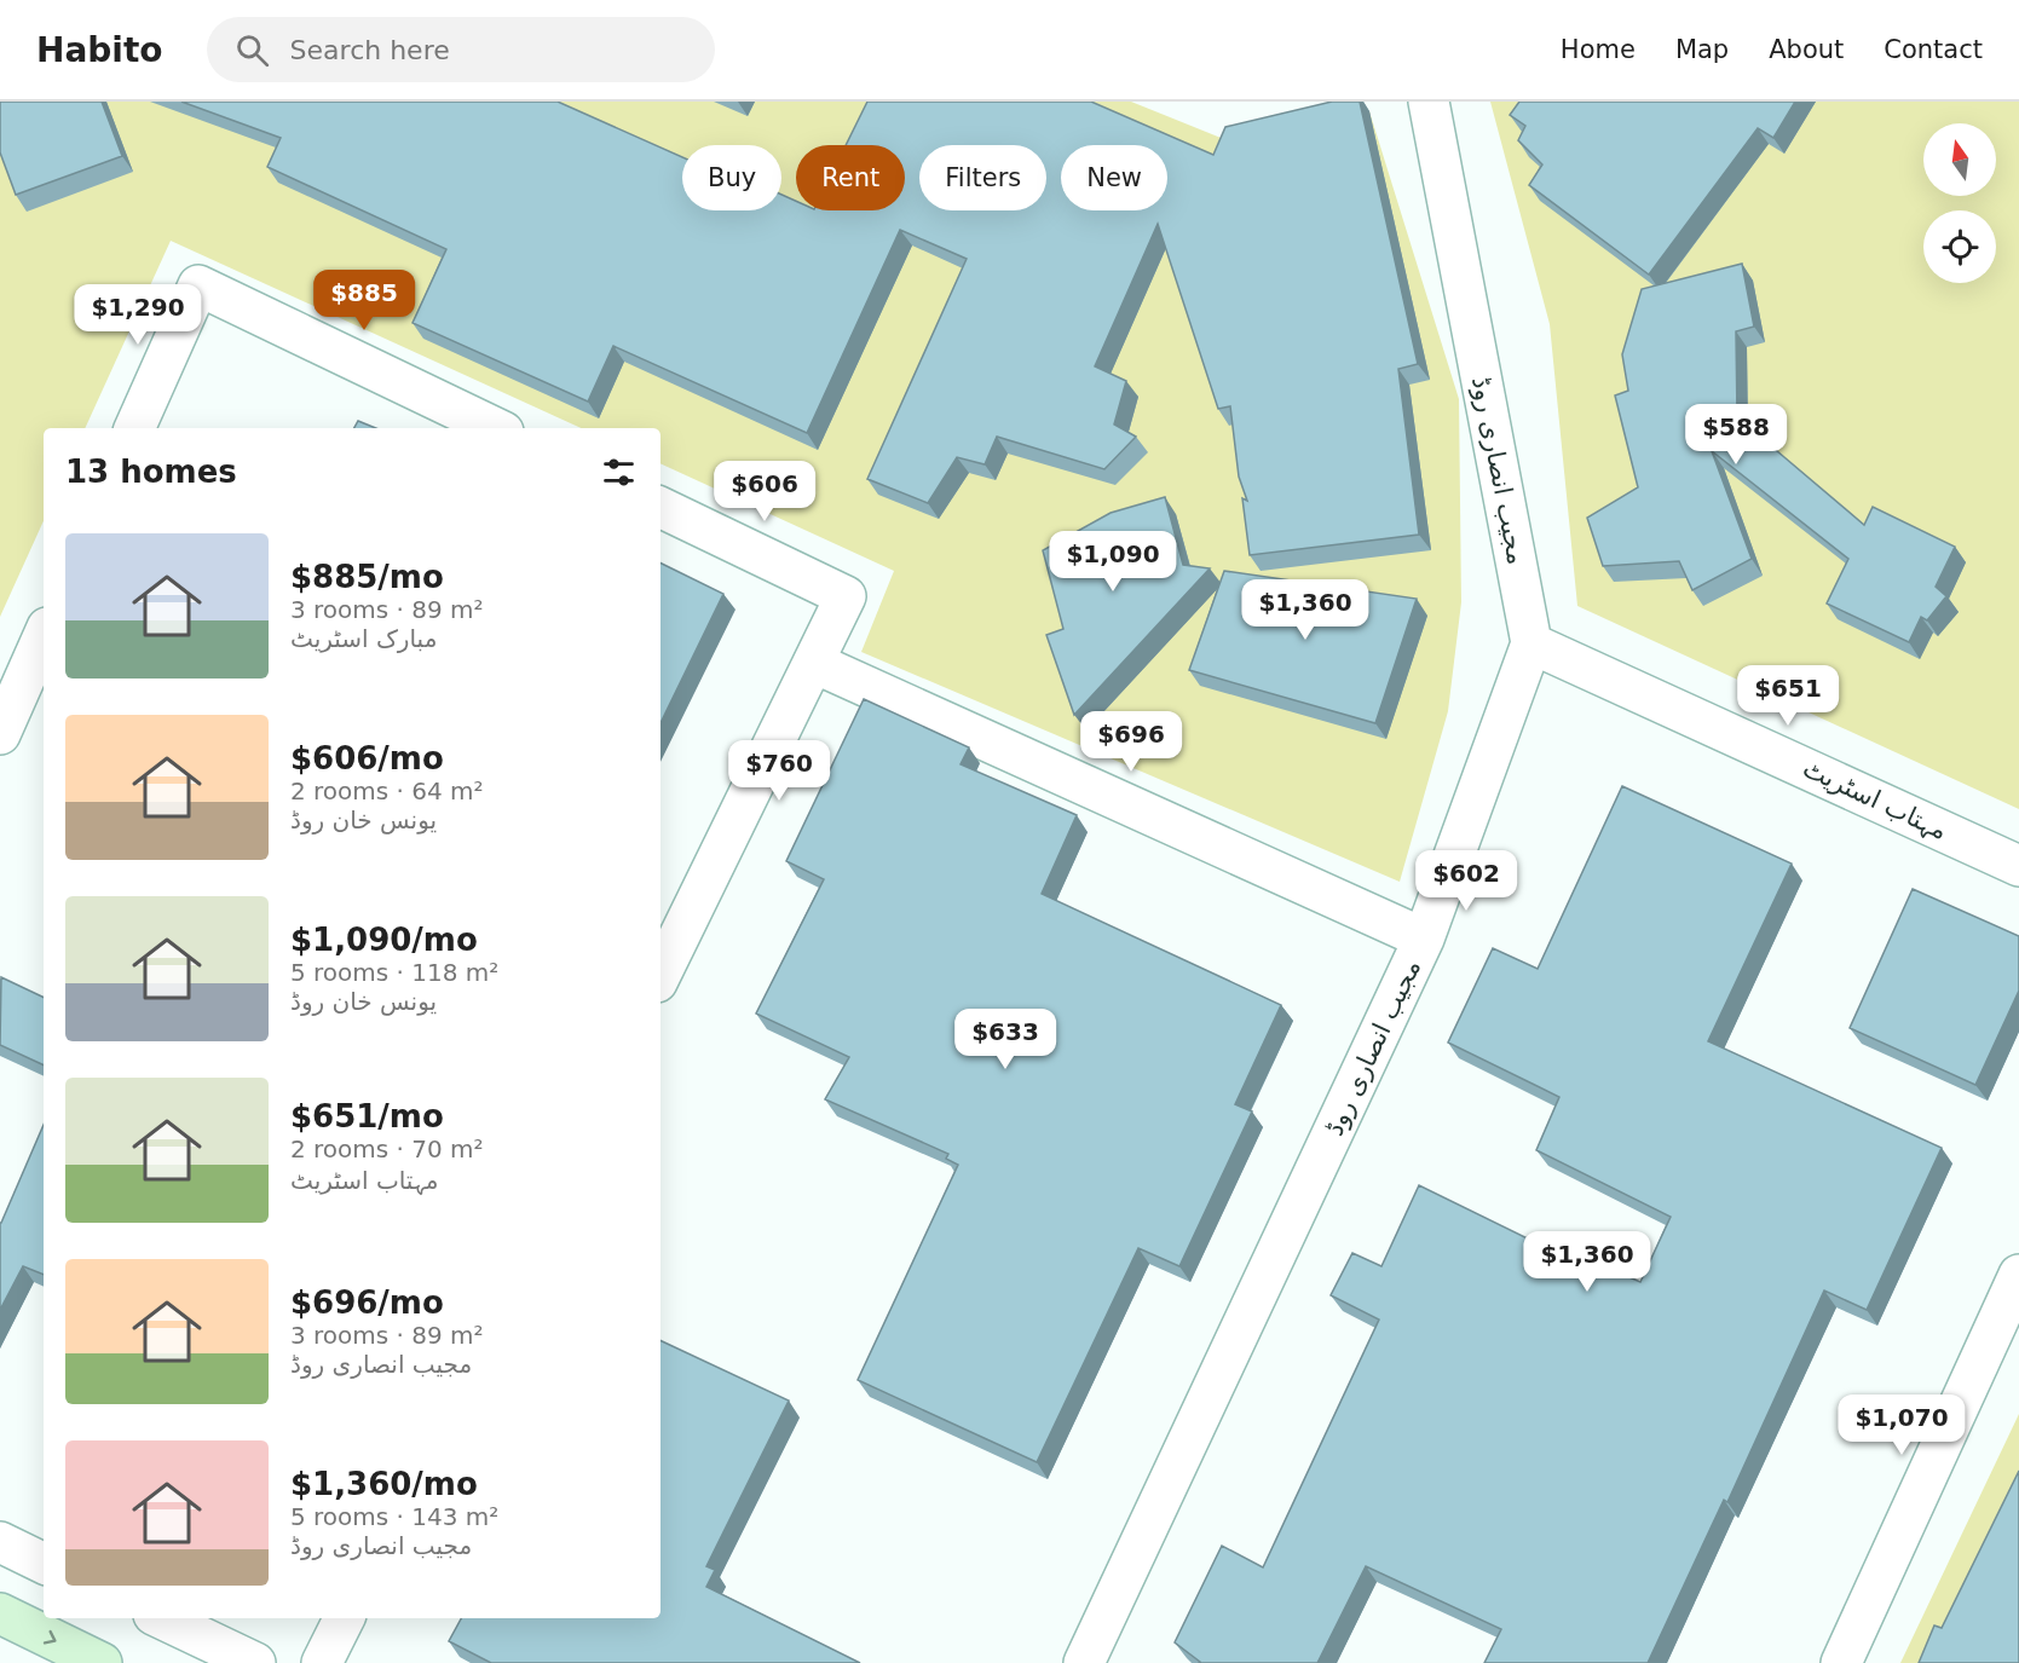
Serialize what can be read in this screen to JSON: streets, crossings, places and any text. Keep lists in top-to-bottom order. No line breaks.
{"streets":{"street":["مجیب انصاری روڈ","مہتاب اسٹریٹ"]},"crossings":[["مجیب انصاری روڈ","مہتاب اسٹریٹ"]],"north":"top","page":{"header":"Habito","search":"Search here","nav":["Home","Map","About","Contact"],"chip":["Buy","Rent","Filters","New"],"price":["$885","$1,290","$588","$606","$1,090","$1,360","$651","$696","$760","$602","$633","$1,360","$1,070"],"heading":"13 homes","list":[{"name":"$885/mo","note":"3 rooms · 89 m² · مبارک اسٹریٹ"},{"name":"$606/mo","note":"2 rooms · 64 m² · یونس خان روڈ"},{"name":"$1,090/mo","note":"5 rooms · 118 m² · یونس خان روڈ"},{"name":"$651/mo","note":"2 rooms · 70 m² · مہتاب اسٹریٹ"},{"name":"$696/mo","note":"3 rooms · 89 m² · مجیب انصاری روڈ"},{"name":"$1,360/mo","note":"5 rooms · 143 m² · مجیب انصاری روڈ"}]}}
